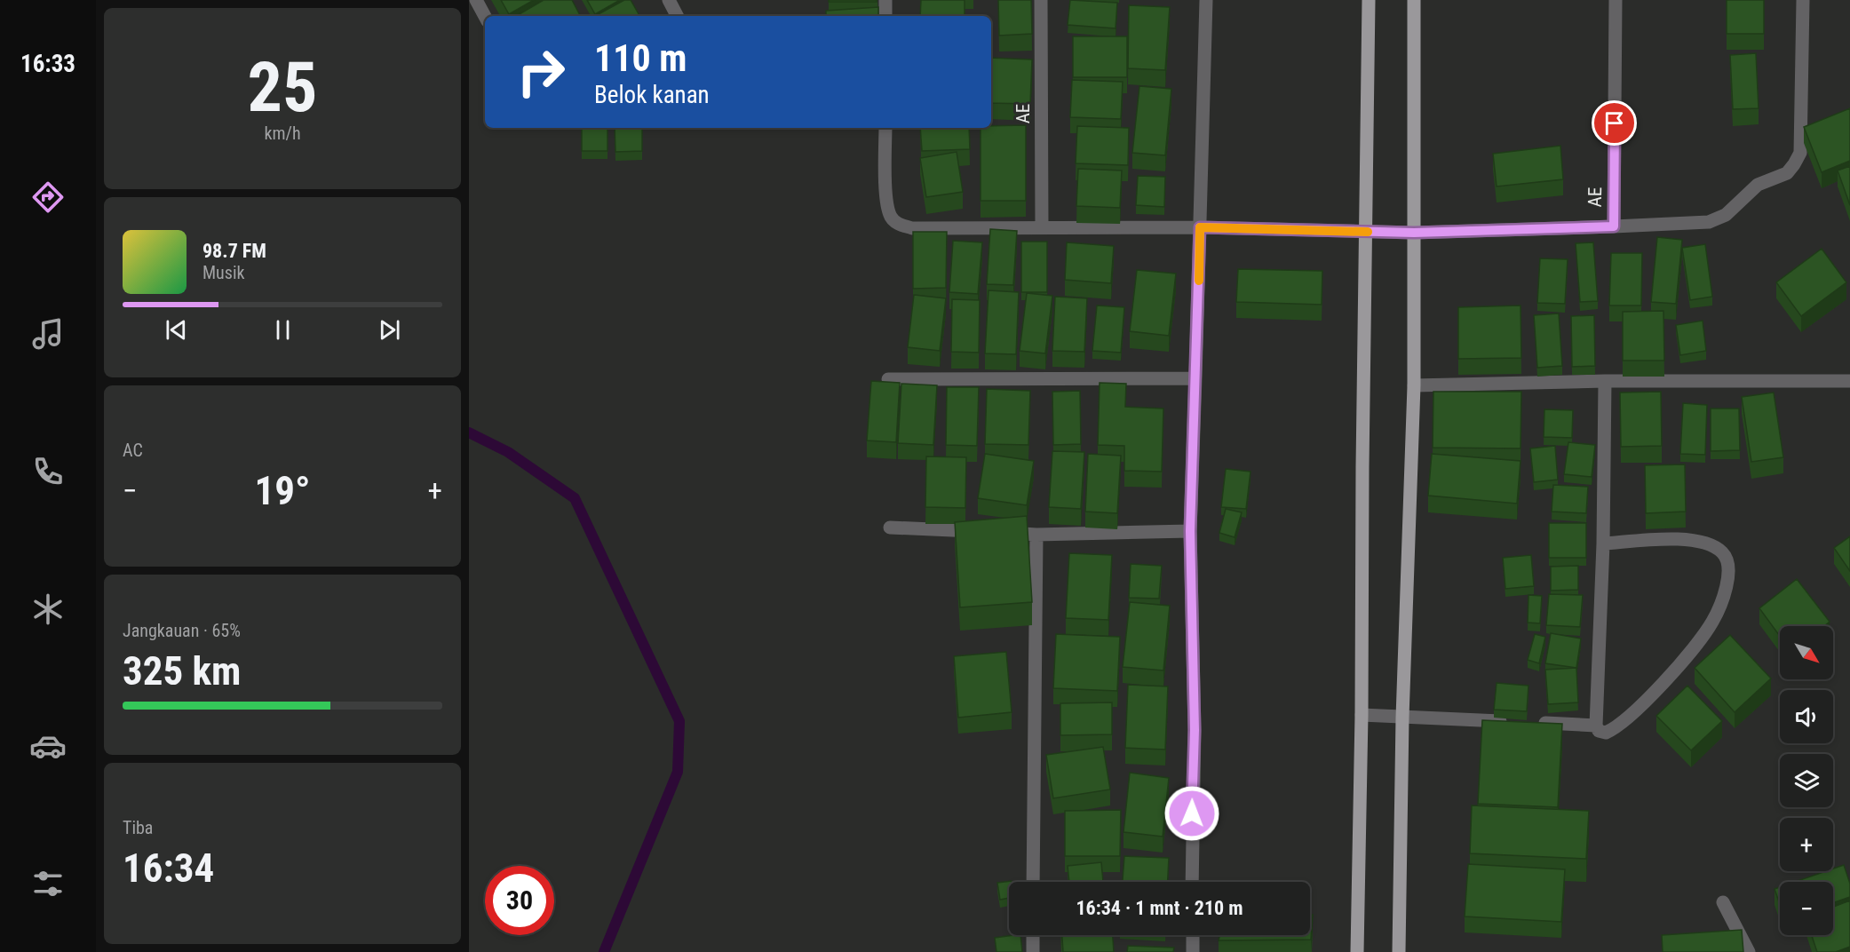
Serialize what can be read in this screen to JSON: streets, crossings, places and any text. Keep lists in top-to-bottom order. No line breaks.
{"streets":{"street":["AE"]},"north":"bottom right","page":{"tabs":"16:33","tile":[["25","km/h"],"AC",["Jangkauan · 65%","325 km"],["Tiba","16:34"]],"turn":["110 m","Belok kanan"],"song":["98.7 FM","Musik"],"heat":["−","19°","+"],"map_buttons":["+","−"],"limit":"30","trip":"16:34 · 1 mnt · 210 m"}}
